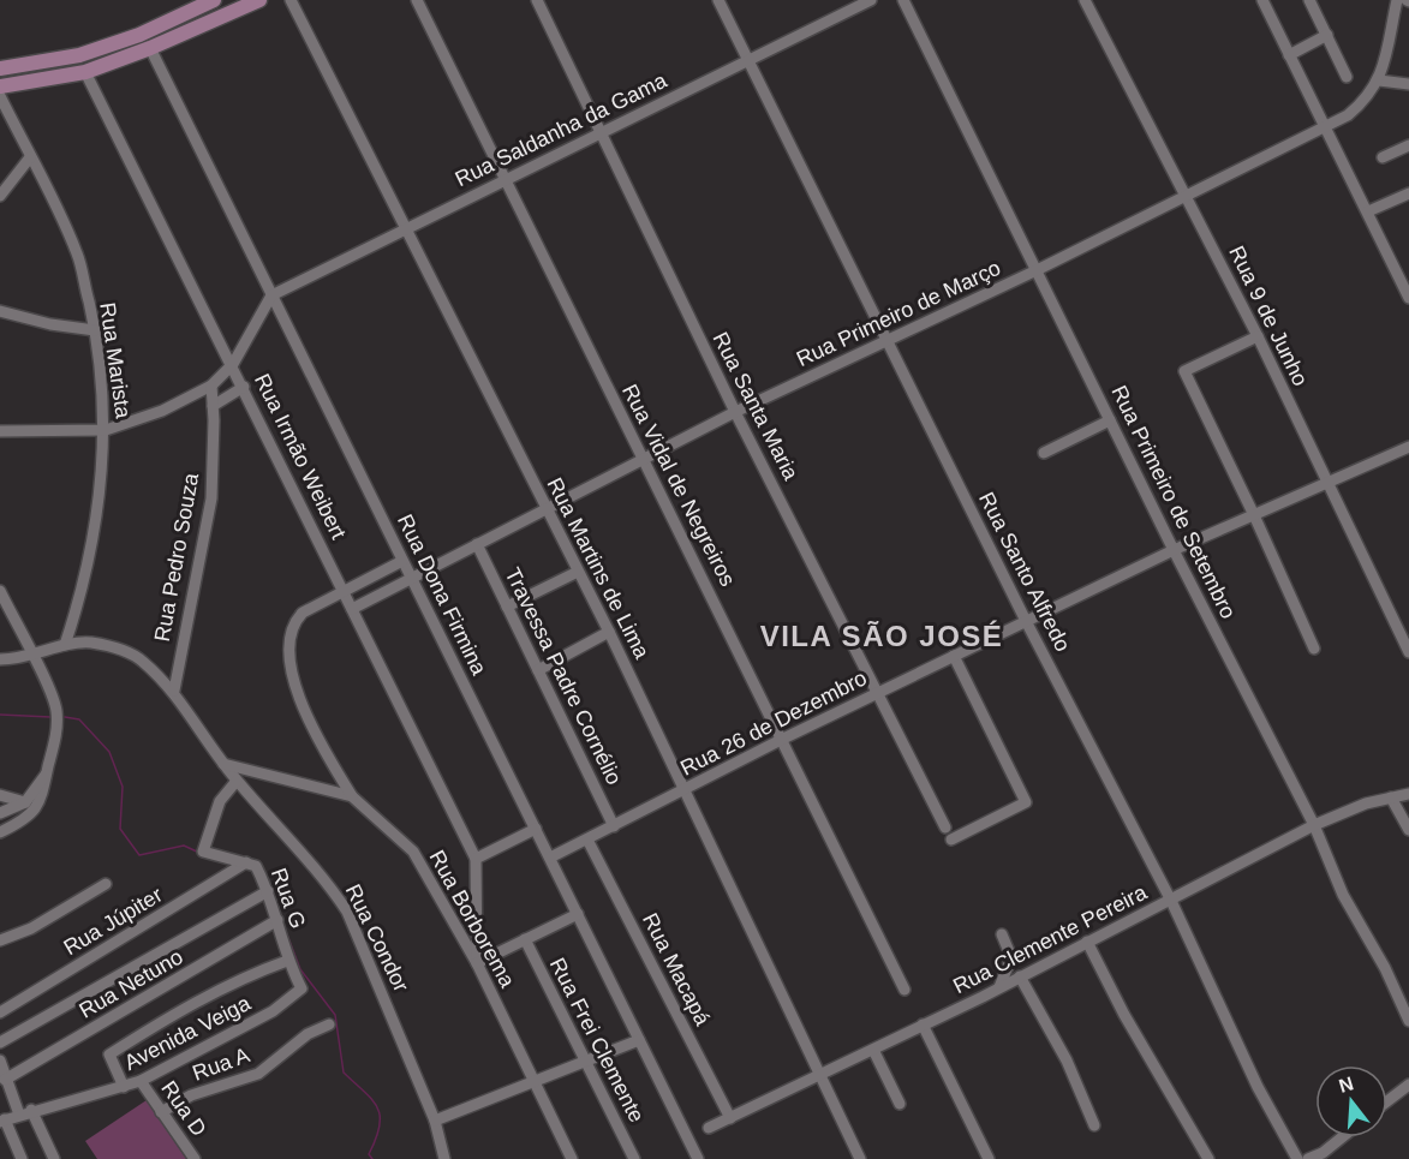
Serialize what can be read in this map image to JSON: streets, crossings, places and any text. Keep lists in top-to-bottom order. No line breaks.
{"streets":{"street":["Rua Saldanha da Gama","Rua Primeiro de Março","Rua 9 de Junho","Rua Marista","Rua Santa Maria","Rua Irmão Weibert","Rua Vidal de Negreiros","Rua Primeiro de Setembro","Rua Pedro Souza","Rua Martins de Lima","Rua Santo Alfredo","Rua Dona Firmina","Travessa Padre Cornélio","Rua 26 de Dezembro","Rua G","Rua Borborema","Rua Júpiter","Rua Condor","Rua Clemente Pereira","Rua Macapá","Rua Netuno","Avenida Veiga","Rua Frei Clemente","Rua A","Rua D"]},"crossings":[["Rua Saldanha da Gama","Rua Santa Maria"],["Rua Saldanha da Gama","Rua Vidal de Negreiros"],["Rua Saldanha da Gama","Rua Martins de Lima"],["Rua Saldanha da Gama","Rua Santo Alfredo"],["Rua Saldanha da Gama","Rua Dona Firmina"],["Rua Primeiro de Março","Rua 9 de Junho"],["Rua Primeiro de Março","Rua Santa Maria"],["Rua Primeiro de Março","Rua Irmão Weibert"],["Rua Primeiro de Março","Rua Vidal de Negreiros"],["Rua Primeiro de Março","Rua Primeiro de Setembro"],["Rua Primeiro de Março","Rua Martins de Lima"],["Rua Primeiro de Março","Rua Santo Alfredo"],["Rua Primeiro de Março","Rua Dona Firmina"],["Rua Primeiro de Março","Travessa Padre Cornélio"],["Rua 9 de Junho","Rua 26 de Dezembro"],["Rua Marista","Rua Condor"],["Rua Santa Maria","Rua 26 de Dezembro"],["Rua Vidal de Negreiros","Rua 26 de Dezembro"],["Rua Primeiro de Setembro","Rua 26 de Dezembro"],["Rua Primeiro de Setembro","Rua Clemente Pereira"],["Rua Pedro Souza","Rua Condor"],["Rua Martins de Lima","Rua 26 de Dezembro"],["Rua Martins de Lima","Rua Clemente Pereira"],["Rua Santo Alfredo","Rua 26 de Dezembro"],["Rua Santo Alfredo","Rua Clemente Pereira"],["Rua Dona Firmina","Rua 26 de Dezembro"],["Travessa Padre Cornélio","Rua 26 de Dezembro"],["Rua 26 de Dezembro","Rua Macapá"],["Rua G","Rua Júpiter"],["Rua G","Rua Condor"],["Rua G","Rua Netuno"],["Rua G","Avenida Veiga"],["Rua Borborema","Rua Condor"],["Rua Clemente Pereira","Rua Macapá"],["Avenida Veiga","Rua D"],["Rua A","Rua D"]],"districts":["VILA SÃO JOSÉ"],"north":"top"}
